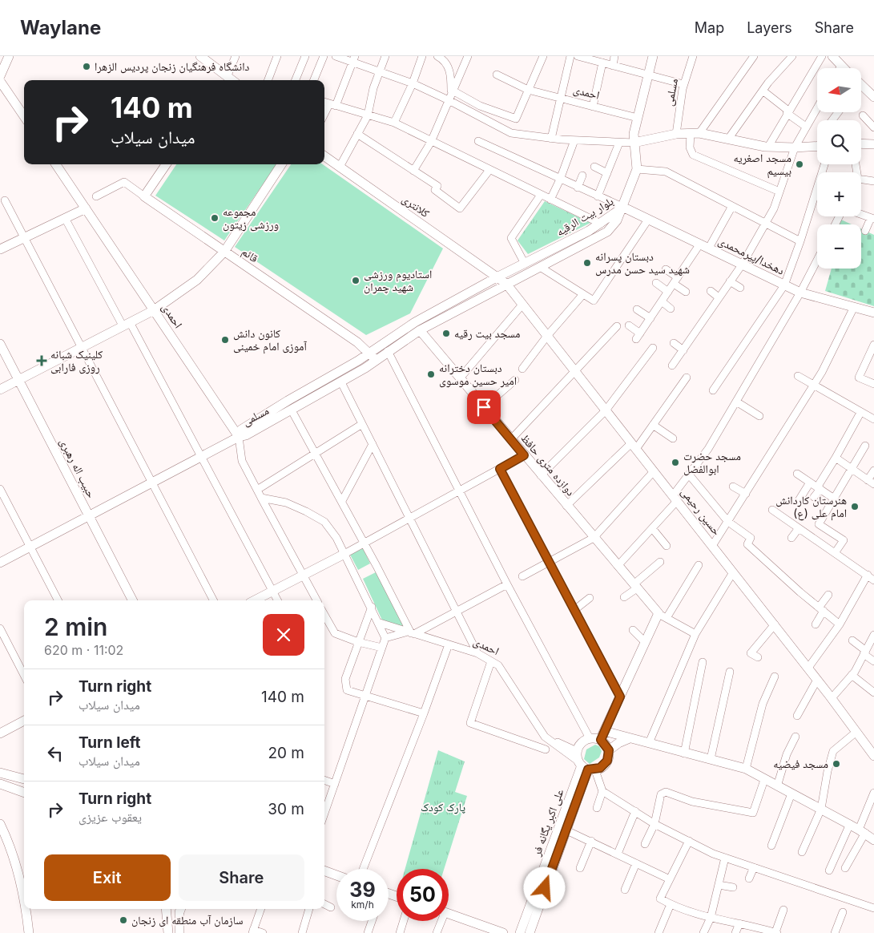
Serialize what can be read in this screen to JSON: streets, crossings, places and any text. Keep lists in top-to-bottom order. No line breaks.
{"streets":{"street":["احمدی","مسلمی","کلانتری","بلوار بیت الرقیه","قائم","دهخدا/پیرمحمدی","دوازده متری حافظ","حبیب اله رهبری","حسین رحیمی","علی اکبر یگانه فر"]},"crossings":[["احمدی","مسلمی"],["احمدی","علی اکبر یگانه فر"],["مسلمی","بلوار بیت الرقیه"],["مسلمی","قائم"],["کلانتری","بلوار بیت الرقیه"],["کلانتری","حسین رحیمی"],["بلوار بیت الرقیه","قائم"],["بلوار بیت الرقیه","دهخدا/پیرمحمدی"],["بلوار بیت الرقیه","دوازده متری حافظ"],["بلوار بیت الرقیه","حسین رحیمی"]],"parks":["پارک کودک"],"places":{"other":["دانشگاه فرهنگیان زنجان پردیس الزهرا","مسجد اصغریه بیسیم","مجموعه ورزشی زیتون","دبستان پسرانه شهید سید حسن مدرس","استادیوم ورزشی شهید چمران","مسجد بیت رقیه","کانون دانش آموزی امام خمینی","دبستان دخترانه امیر حسین موسوی","مسجد حضرت ابوالفضل","هنرستان کاردانش امام علی (ع)","مسجد فیضیه","سازمان آب منطقه ای زنجان"],"health":["کلینیک شبانه روزی فارابی"]},"north":"left","page":{"header":"Waylane","nav":["Map","Layers","Share"],"map_buttons":["+","−"],"turn":["140 m","میدان سیلاب"],"heading":["2 min","620 m · 11:02"],"list":[{"name":"Turn right","note":"میدان سیلاب","value":"140 m"},{"name":"Turn left","note":"میدان سیلاب","value":"20 m"},{"name":"Turn right","note":"یعقوب عزیزی","value":"30 m"}],"buttons":["Exit","Share"],"speed":"39 km/h","limit":"50"}}
